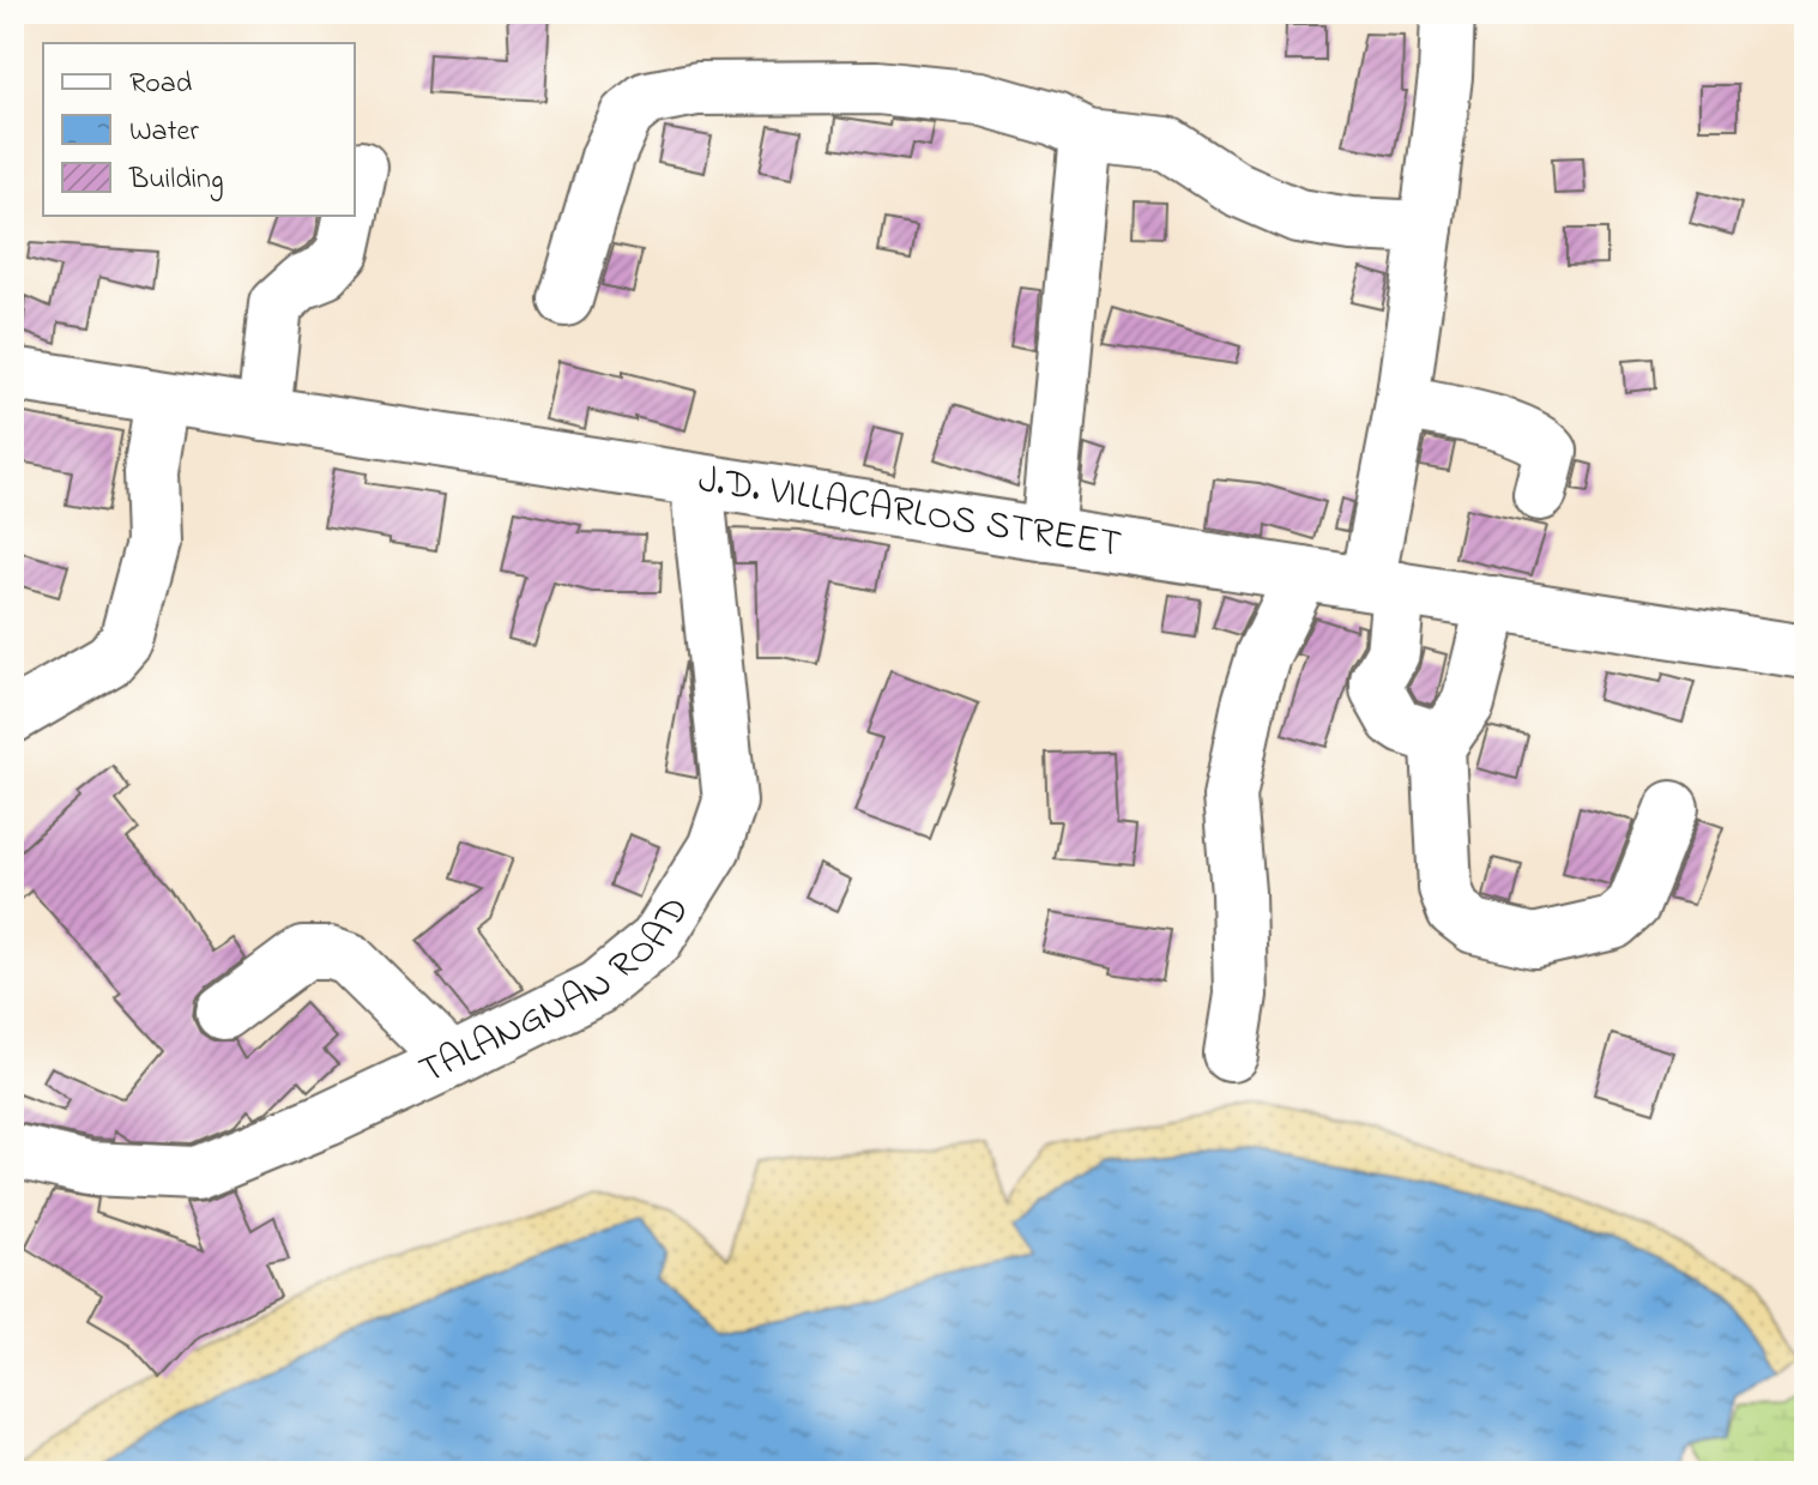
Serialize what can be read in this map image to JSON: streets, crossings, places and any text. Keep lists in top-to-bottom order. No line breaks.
{"streets":{"street":["J.D. VILLACARLOS STREET","TALANGNAN ROAD"]},"crossings":[["J.D. VILLACARLOS STREET","TALANGNAN ROAD"]],"legend":["Road","Water","Building"]}
